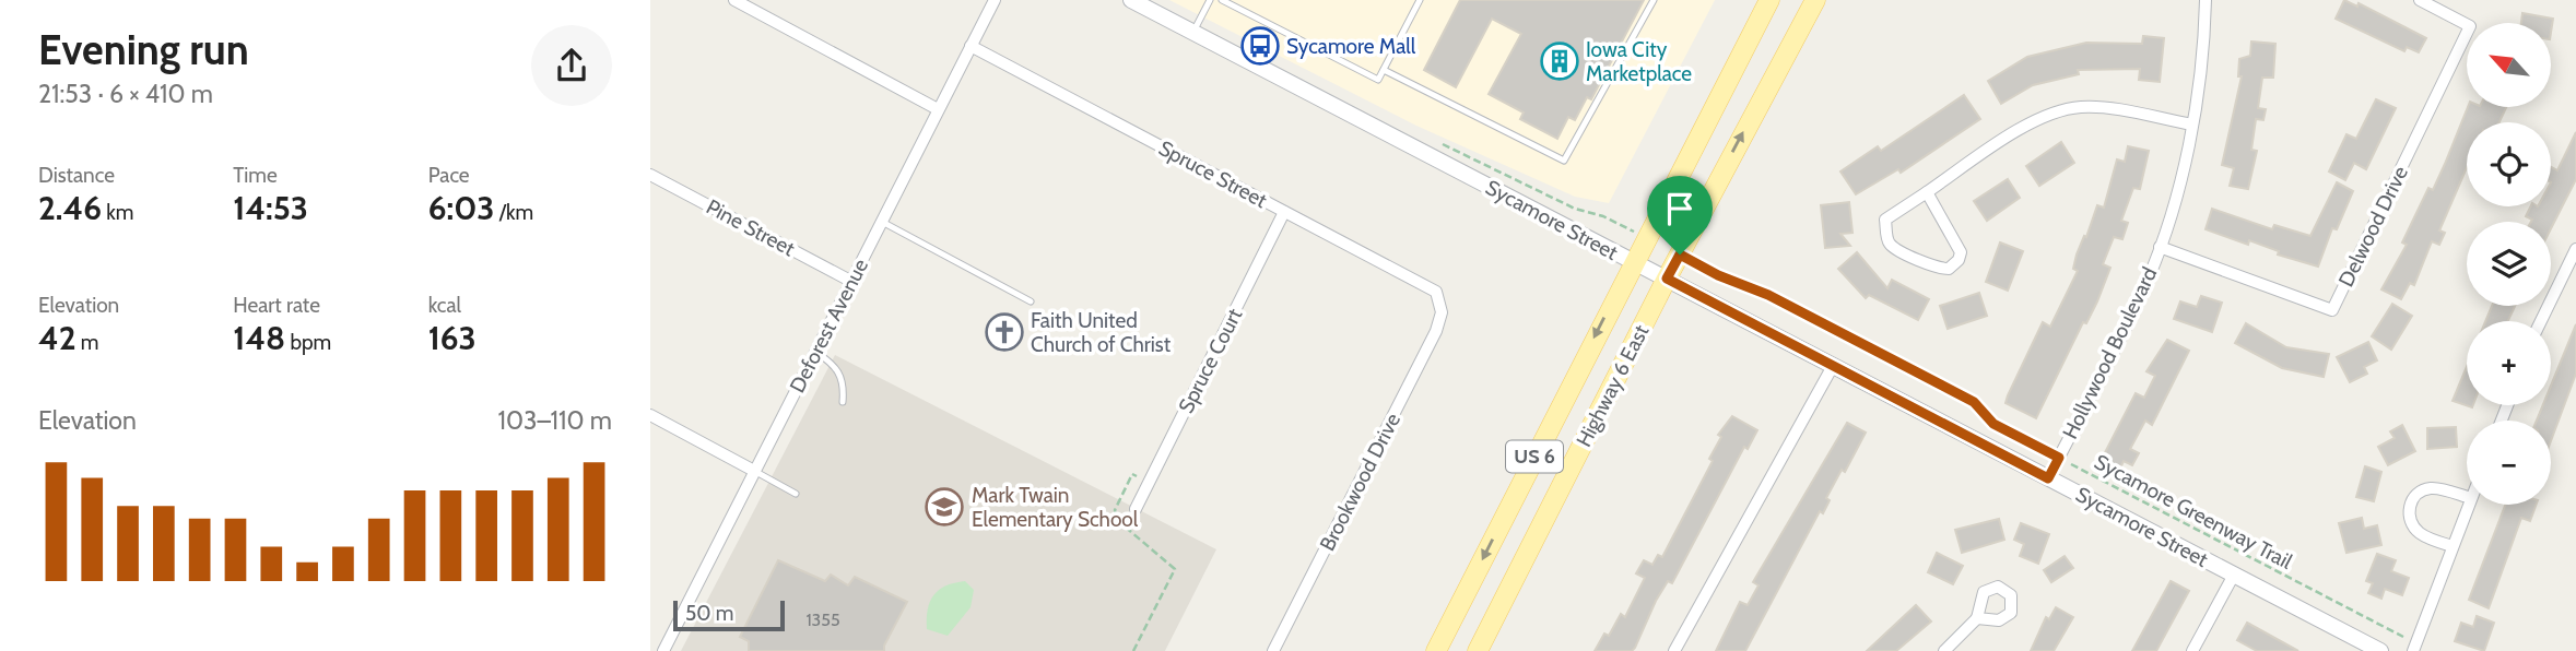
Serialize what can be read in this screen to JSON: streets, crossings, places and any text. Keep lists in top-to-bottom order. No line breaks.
{"streets":{"main road":["Highway 6 East","US 6"],"street":["Spruce Street","Sycamore Street","Delwood Drive","Pine Street","Deforest Avenue","Hollywood Boulevard","Spruce Court","Brookwood Drive"],"path":["Sycamore Greenway Trail"]},"crossings":[["Spruce Street","Deforest Avenue"],["Spruce Street","Spruce Court"],["Spruce Street","Brookwood Drive"],["Sycamore Street","Hollywood Boulevard"],["Sycamore Street","Highway 6 East"],["Delwood Drive","Hollywood Boulevard"],["Pine Street","Deforest Avenue"],["Hollywood Boulevard","Sycamore Greenway Trail"],["Highway 6 East","Sycamore Greenway Trail"]],"places":{"bus stop":["Sycamore Mall"],"building":["Iowa City Marketplace"],"church":["Faith United Church of Christ"],"school or university":["Mark Twain Elementary School"]},"house_numbers":["1355"],"scale_bar":"50 m","north":"top left","page":{"heading":["Evening run","21:53 · 6 × 410 m"],"map_buttons":["+","−"],"stats":[["Distance","2.46 km"],["Time","14:53"],["Pace","6:03 /km"],["Elevation","42 m"],["Heart rate","148 bpm"],["kcal","163"]],"chart":["Elevation","103–110 m"],"scale":"50 m"}}
